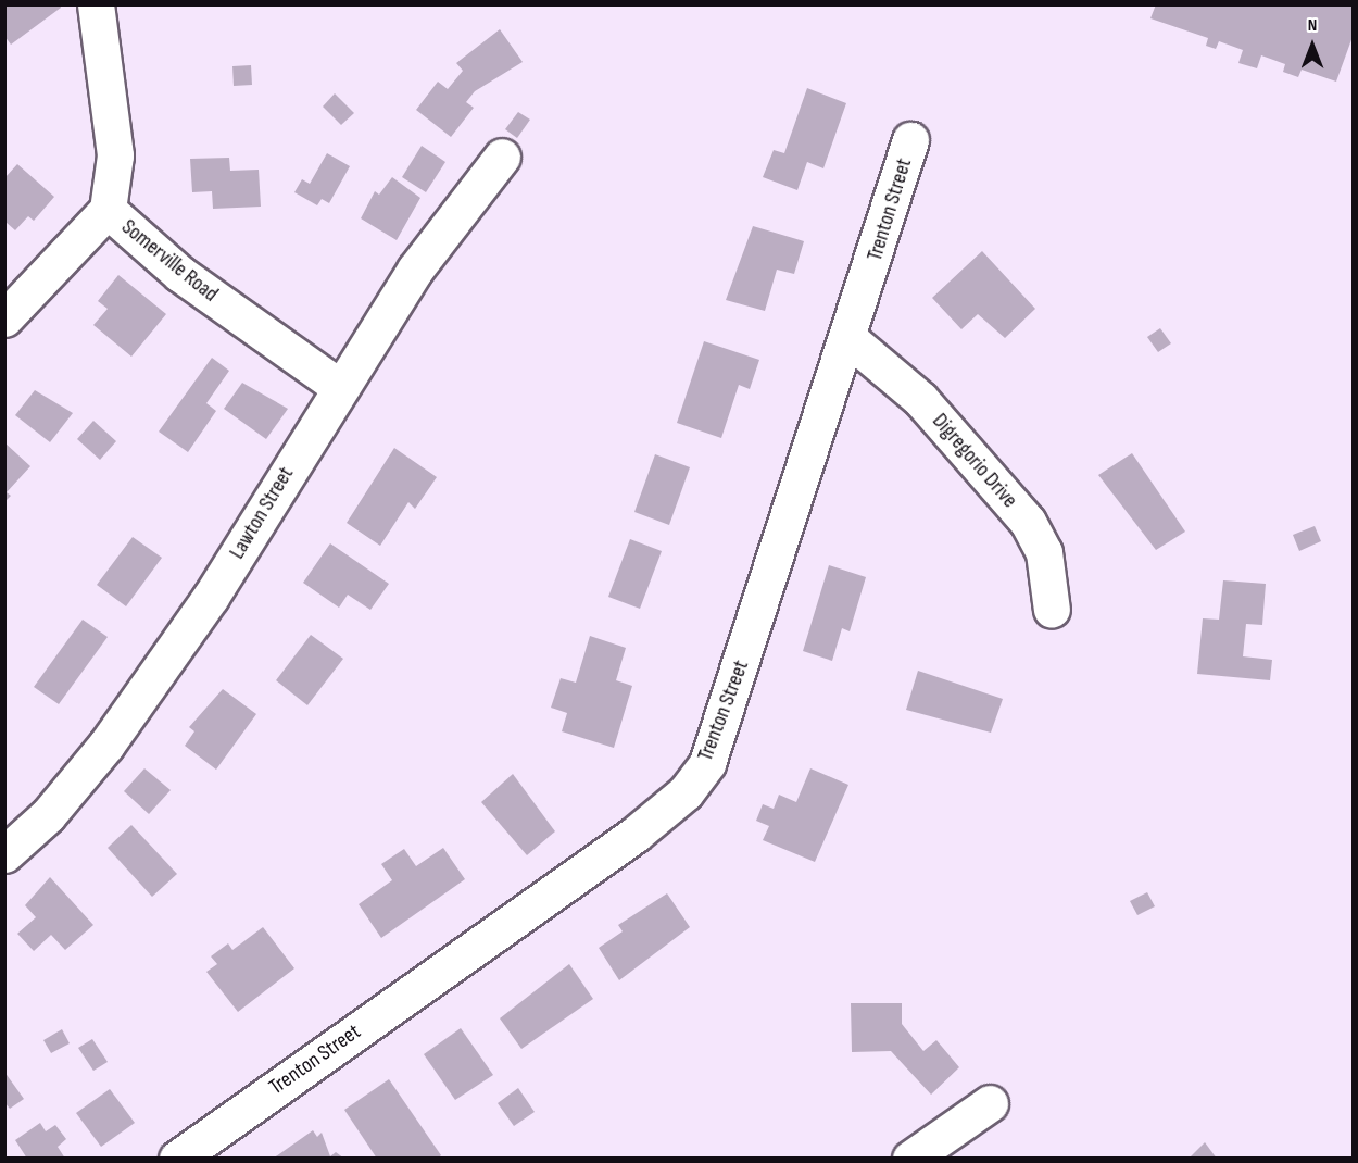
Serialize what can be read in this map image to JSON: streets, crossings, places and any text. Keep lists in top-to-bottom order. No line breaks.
{"streets":{"street":["Trenton Street","Somerville Road","Digregorio Drive","Lawton Street"]},"crossings":[["Trenton Street","Digregorio Drive"],["Somerville Road","Lawton Street"]],"north":"top"}
